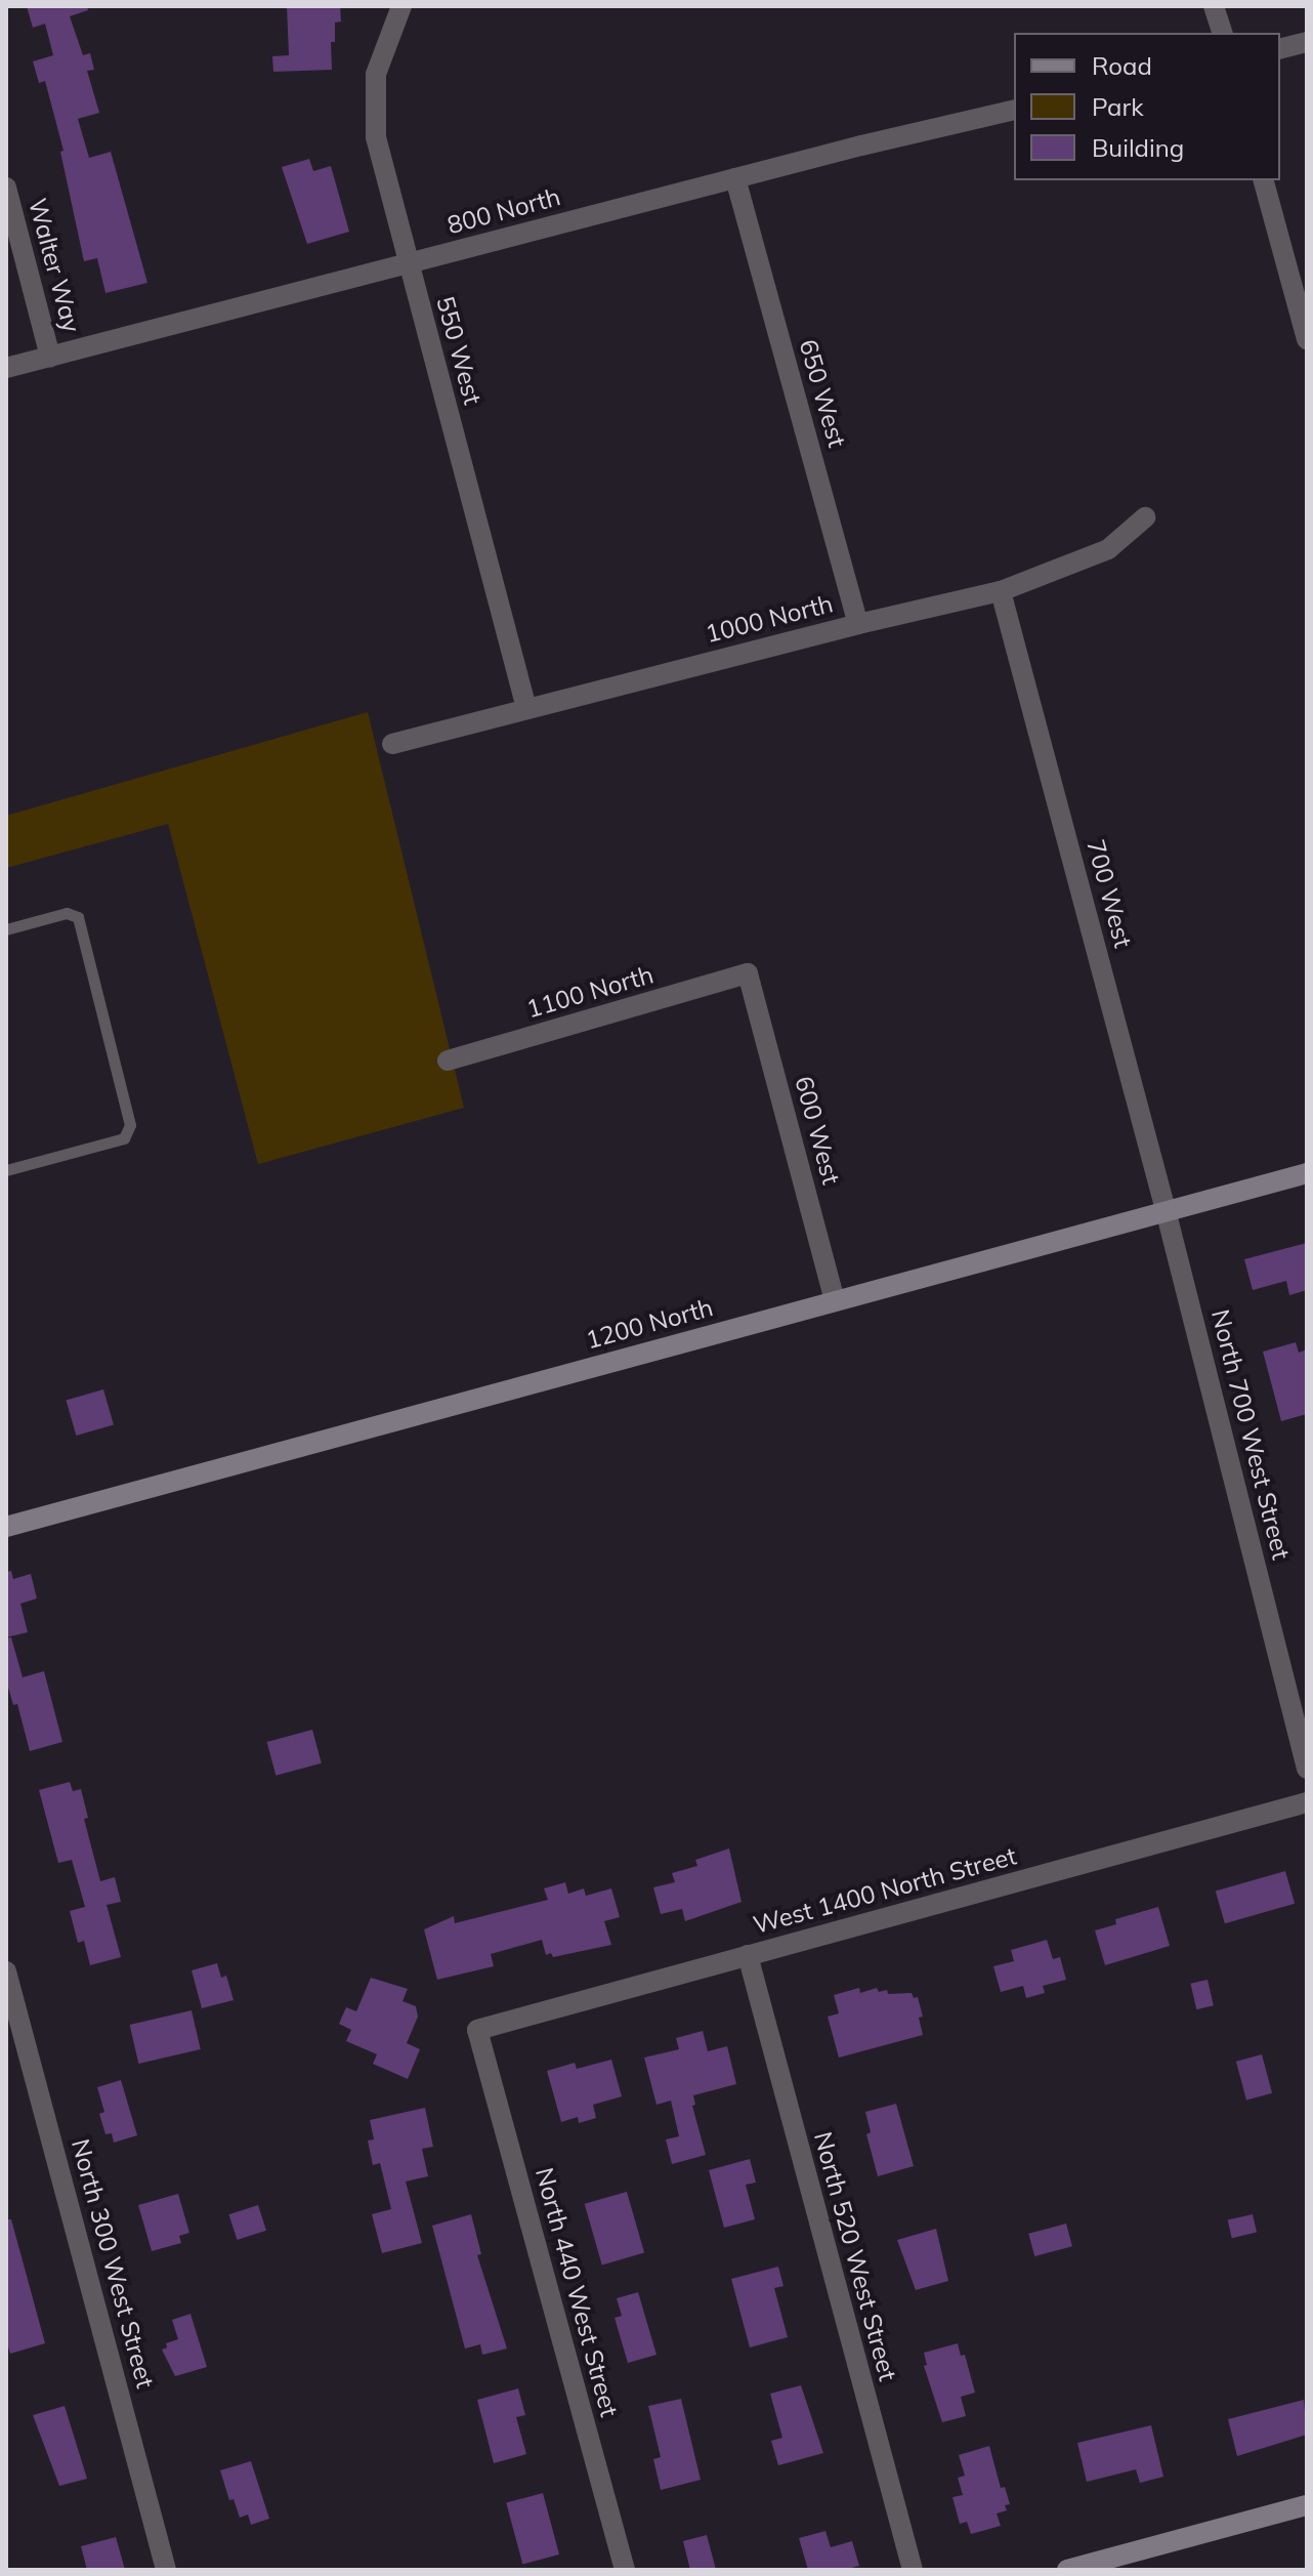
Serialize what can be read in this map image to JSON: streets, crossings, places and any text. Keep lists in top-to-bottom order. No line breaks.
{"streets":{"street":["800 North","Walter Way","550 West","650 West","1000 North","700 West","1100 North","600 West","1200 North","North 700 West Street","West 1400 North Street","North 520 West Street","North 300 West Street","North 440 West Street"]},"crossings":[["800 North","Walter Way"],["800 North","550 West"],["800 North","650 West"],["550 West","1000 North"],["650 West","1000 North"],["1000 North","700 West"],["700 West","1200 North"],["700 West","North 700 West Street"],["1100 North","600 West"],["600 West","1200 North"],["1200 North","North 700 West Street"],["West 1400 North Street","North 520 West Street"],["West 1400 North Street","North 440 West Street"]],"legend":["Road","Park","Building"]}
